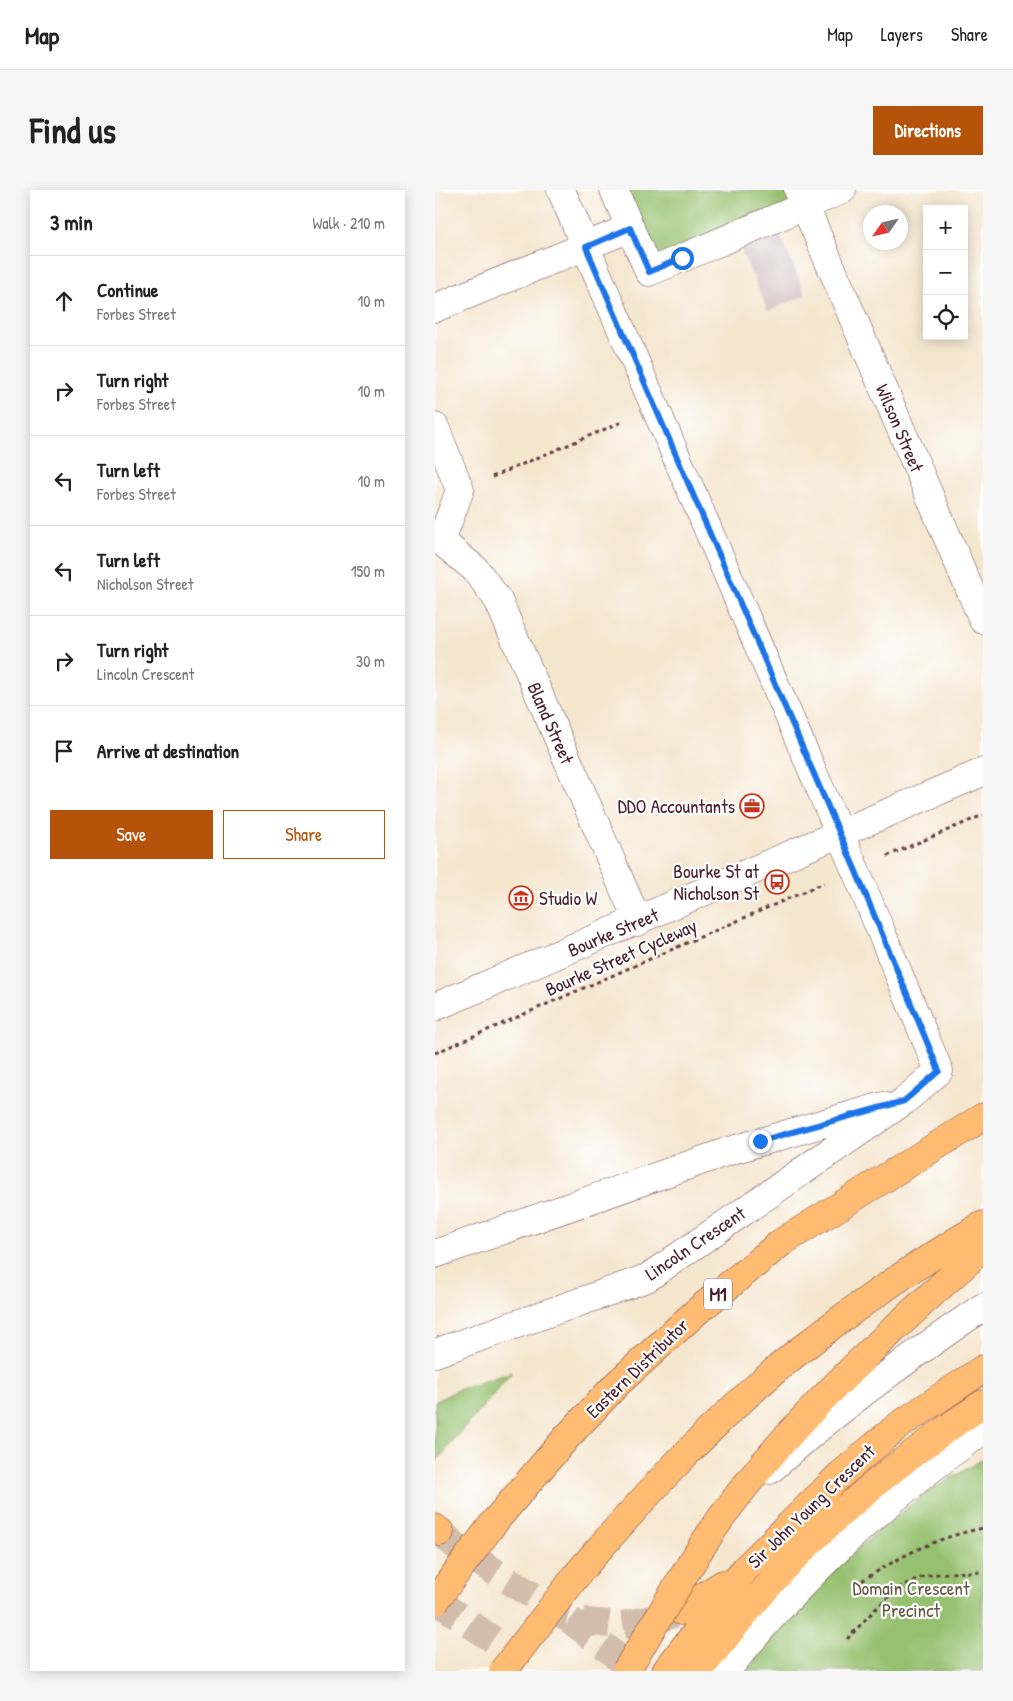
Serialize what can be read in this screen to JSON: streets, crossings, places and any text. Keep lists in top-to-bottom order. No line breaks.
{"streets":{"main road":["M1","Eastern Distributor","Sir John Young Crescent"],"street":["Wilson Street","Bland Street","Bourke Street","Lincoln Crescent"],"path":["Bourke Street Cycleway"]},"crossings":[["Bland Street","Bourke Street"],["Bourke Street Cycleway","Lincoln Crescent"]],"parks":["Domain Crescent Precinct"],"places":{"office":["DDO Accountants"],"bus stop":["Bourke St at Nicholson St"],"museum":["Studio W"]},"north":"bottom left","page":{"header":"Map","nav":["Map","Layers","Share"],"buttons":["Directions",["Save","Share"]],"title":"Find us","heading":["3 min","Walk · 210 m"],"map_buttons":["+","−"],"list":[["Continue","Forbes Street","10 m"],["Turn right","Forbes Street","10 m"],["Turn left","Forbes Street","10 m"],["Turn left","Nicholson Street","150 m"],["Turn right","Lincoln Crescent","30 m"],"Arrive at destination"]}}
